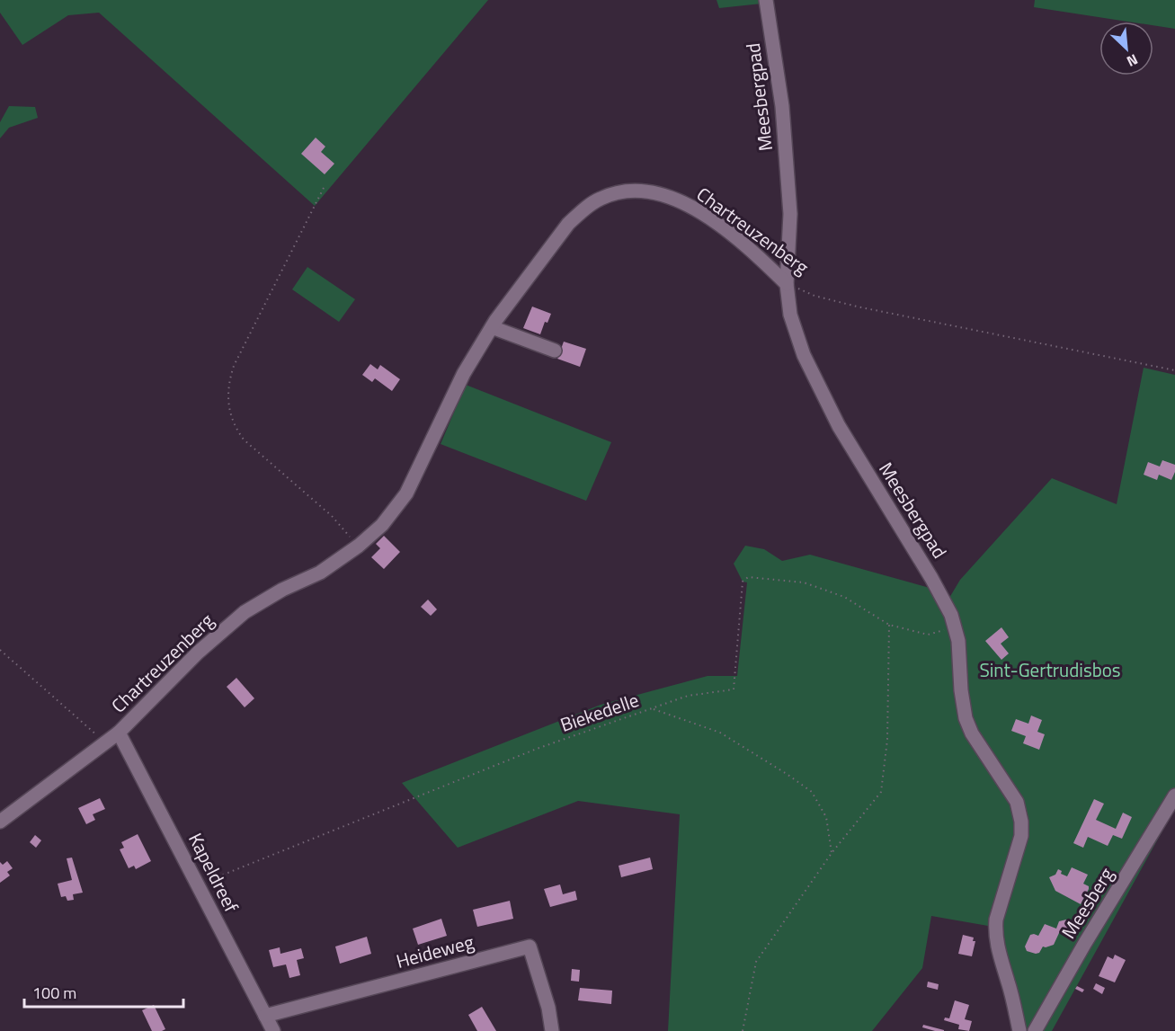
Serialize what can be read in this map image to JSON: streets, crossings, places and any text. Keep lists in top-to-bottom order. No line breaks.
{"streets":{"street":["Meesbergpad","Chartreuzenberg","Kapeldreef","Meesberg","Heideweg"],"path":["Biekedelle"]},"crossings":[["Meesbergpad","Chartreuzenberg"],["Chartreuzenberg","Kapeldreef"],["Biekedelle","Kapeldreef"],["Kapeldreef","Heideweg"]],"parks":["Sint-Gertrudisbos"],"scale_bar":"100 m","north":"bottom right"}
